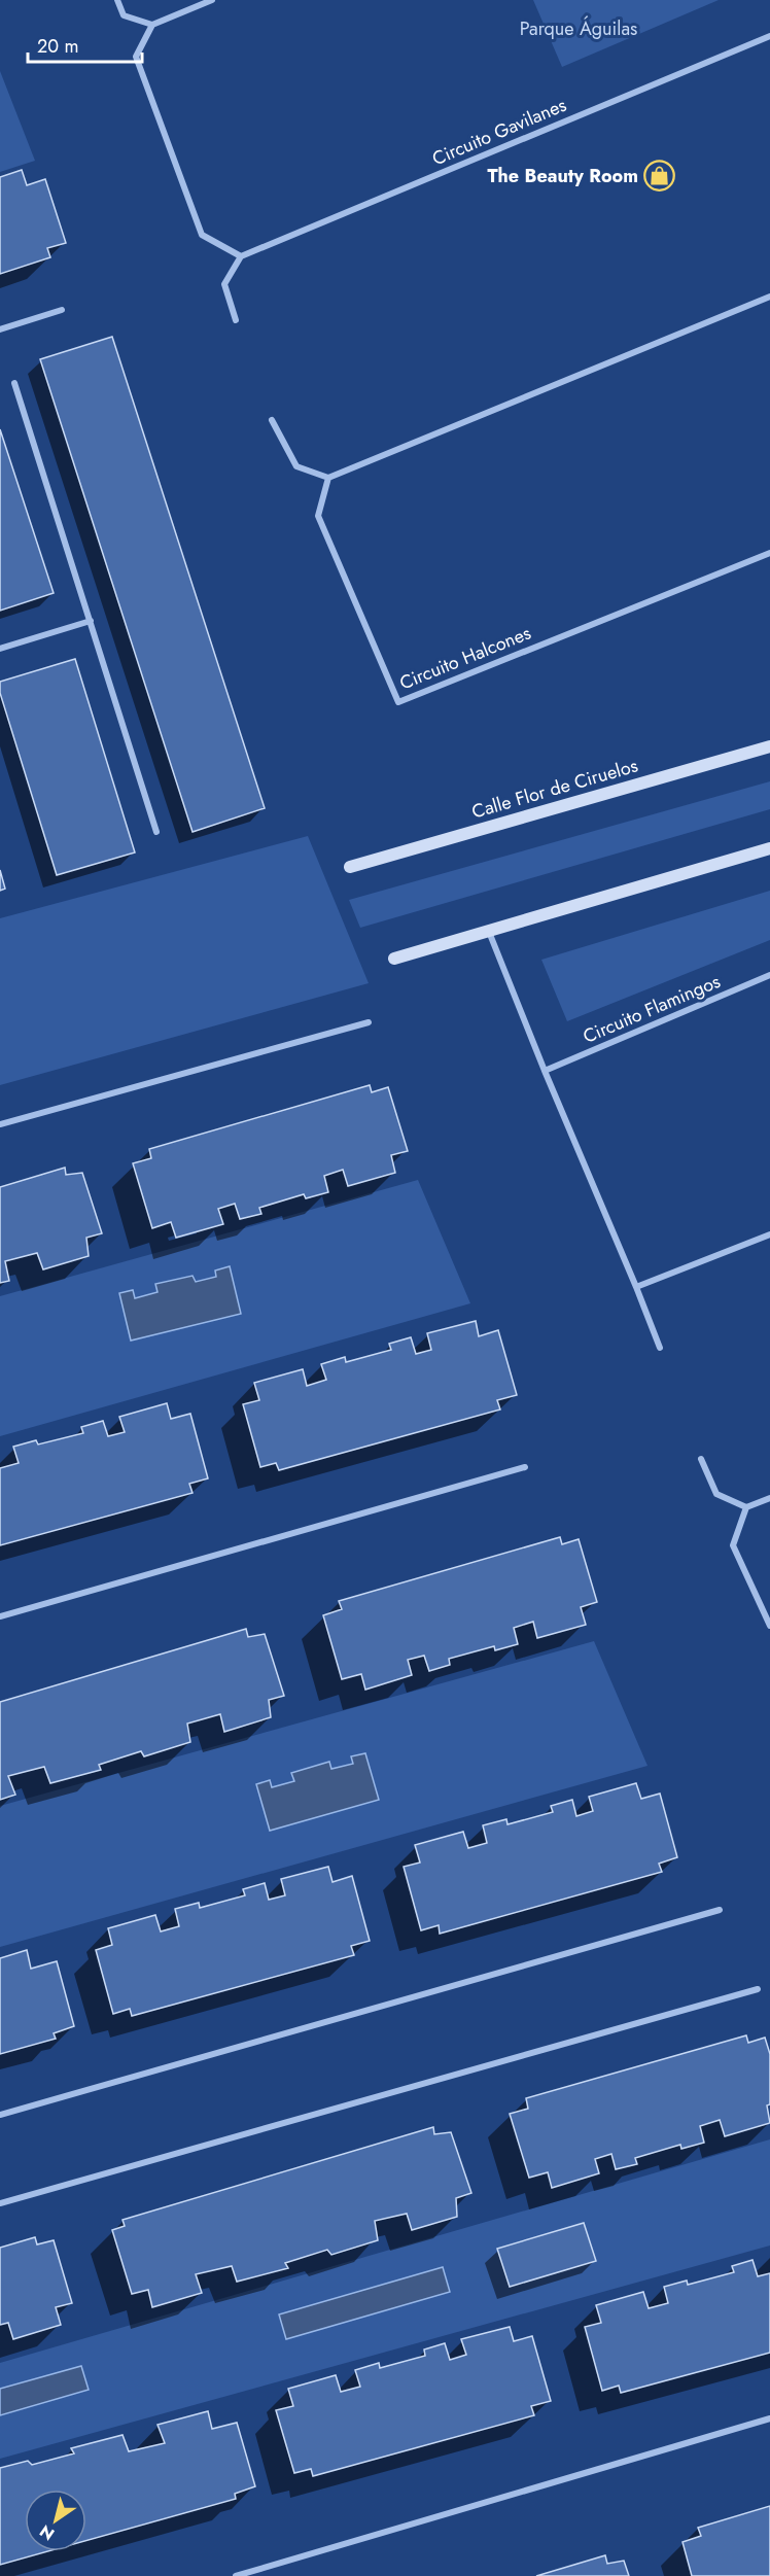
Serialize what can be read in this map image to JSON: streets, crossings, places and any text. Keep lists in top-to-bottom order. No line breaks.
{"streets":{"main road":["Calle Flor de Ciruelos"],"street":["Circuito Gavilanes","Circuito Halcones","Circuito Flamingos"]},"parks":["Parque Águilas"],"places":{"shop":["The Beauty Room"]},"scale_bar":"20 m","north":"bottom left"}
